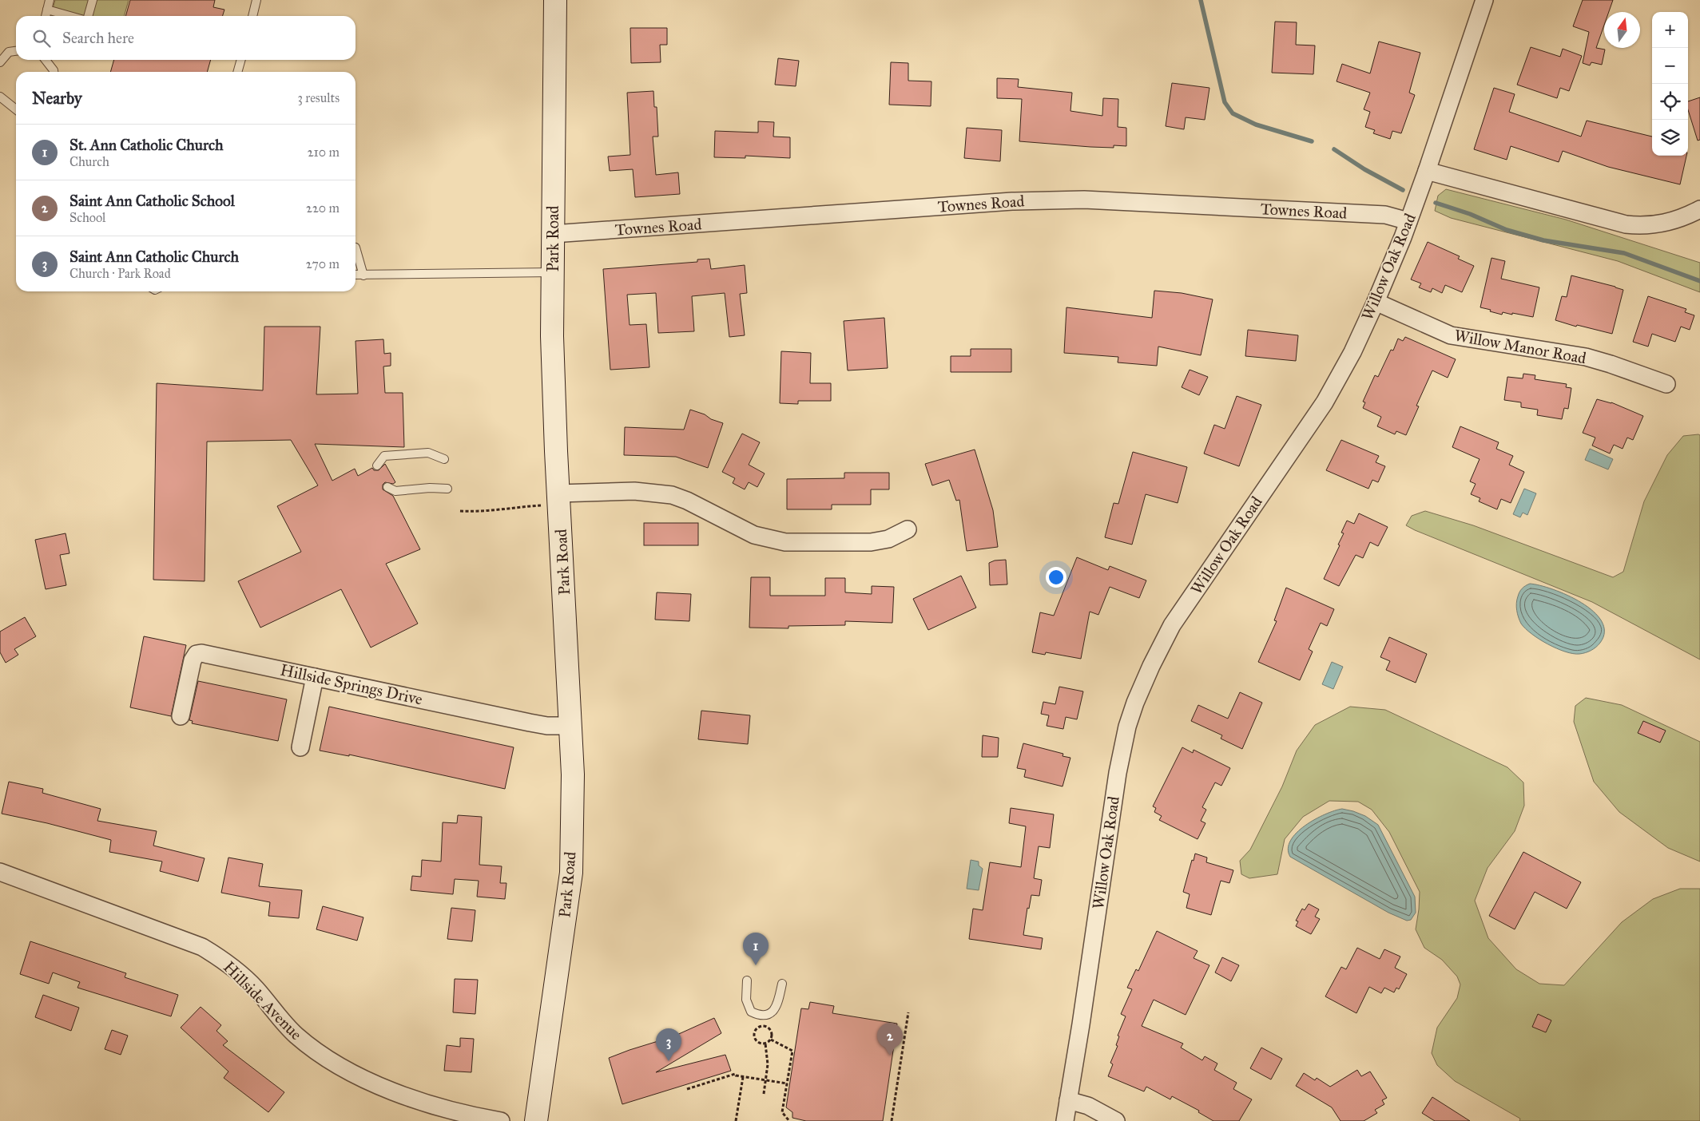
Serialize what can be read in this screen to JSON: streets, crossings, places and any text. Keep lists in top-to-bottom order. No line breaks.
{"streets":{"main road":["Park Road"],"street":["Townes Road","Willow Oak Road","Willow Manor Road","Hillside Springs Drive","Hillside Avenue"]},"crossings":[["Townes Road","Park Road"],["Townes Road","Willow Oak Road"],["Park Road","Hillside Springs Drive"],["Willow Oak Road","Willow Manor Road"]],"north":"top","page":{"map_buttons":["+","−"],"search":"Search here","heading":["Nearby","3 results"],"list":[{"mark":"1","name":"St. Ann Catholic Church","note":"Church","value":"210 m"},{"mark":"2","name":"Saint Ann Catholic School","note":"School","value":"220 m"},{"mark":"3","name":"Saint Ann Catholic Church","note":"Church · Park Road","value":"270 m"}],"pins":["1","2","3"]}}
